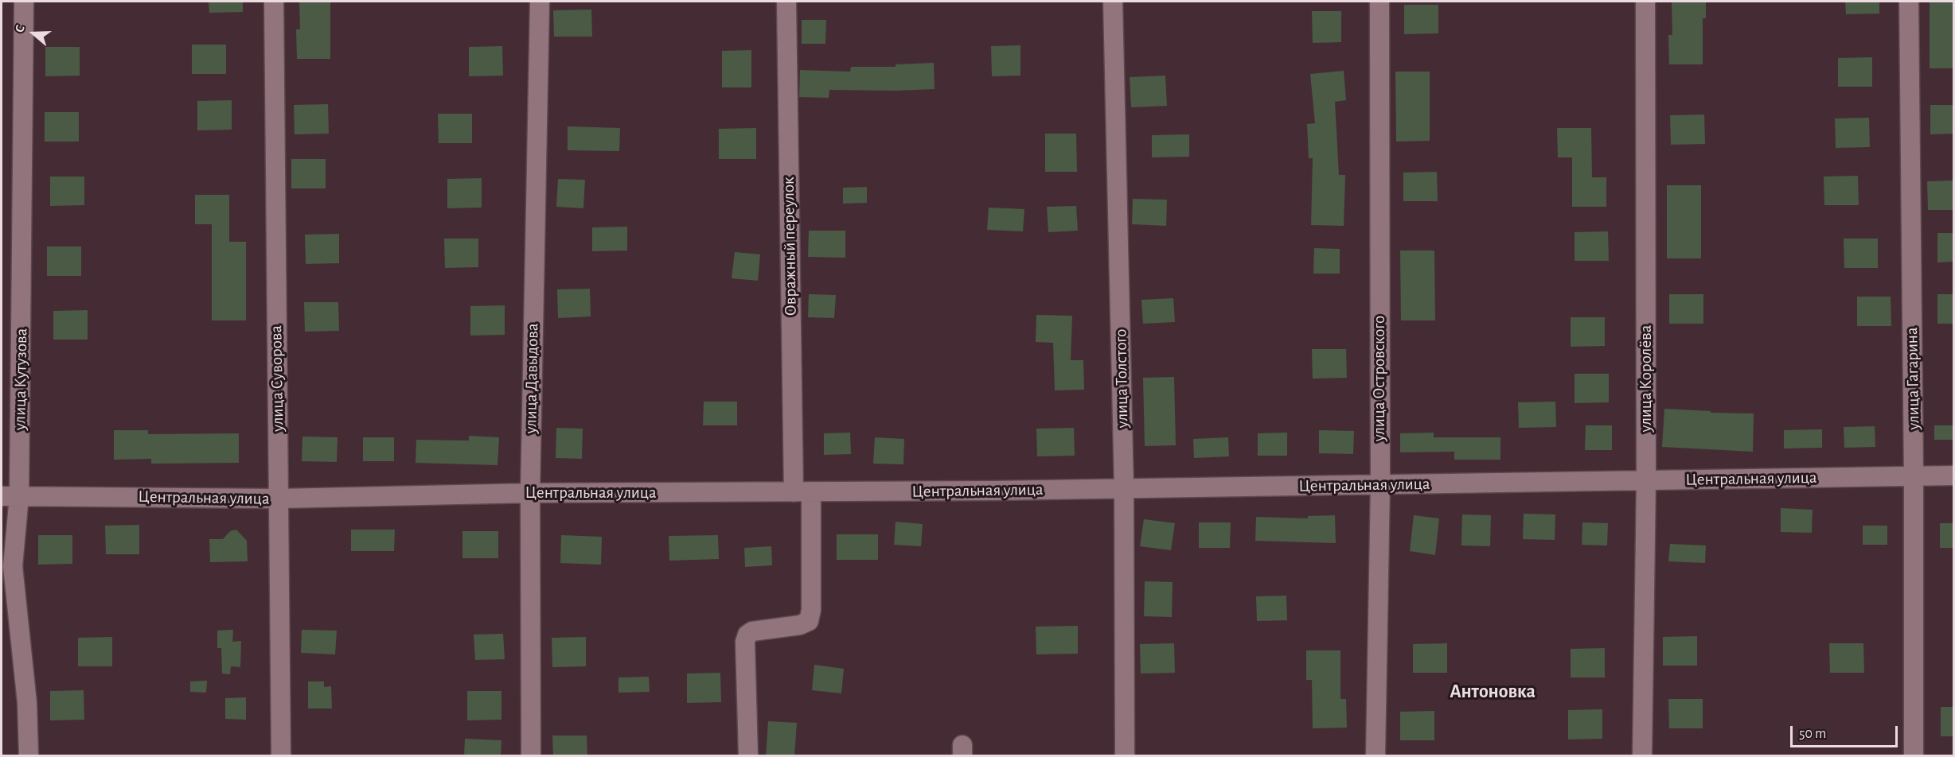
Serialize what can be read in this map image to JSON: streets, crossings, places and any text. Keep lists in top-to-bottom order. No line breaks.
{"streets":{"street":["Овражный переулок","улица Суворова","улица Давыдова","улица Толстого","улица Островского","улица Королёва","улица Гагарина","улица Кутузова","Центральная улица"]},"crossings":[["Овражный переулок","Центральная улица"],["улица Суворова","Центральная улица"],["улица Давыдова","Центральная улица"],["улица Толстого","Центральная улица"],["улица Островского","Центральная улица"],["улица Королёва","Центральная улица"],["улица Гагарина","Центральная улица"],["улица Кутузова","Центральная улица"]],"districts":["Антоновка"],"scale_bar":"50 m","north":"left"}
